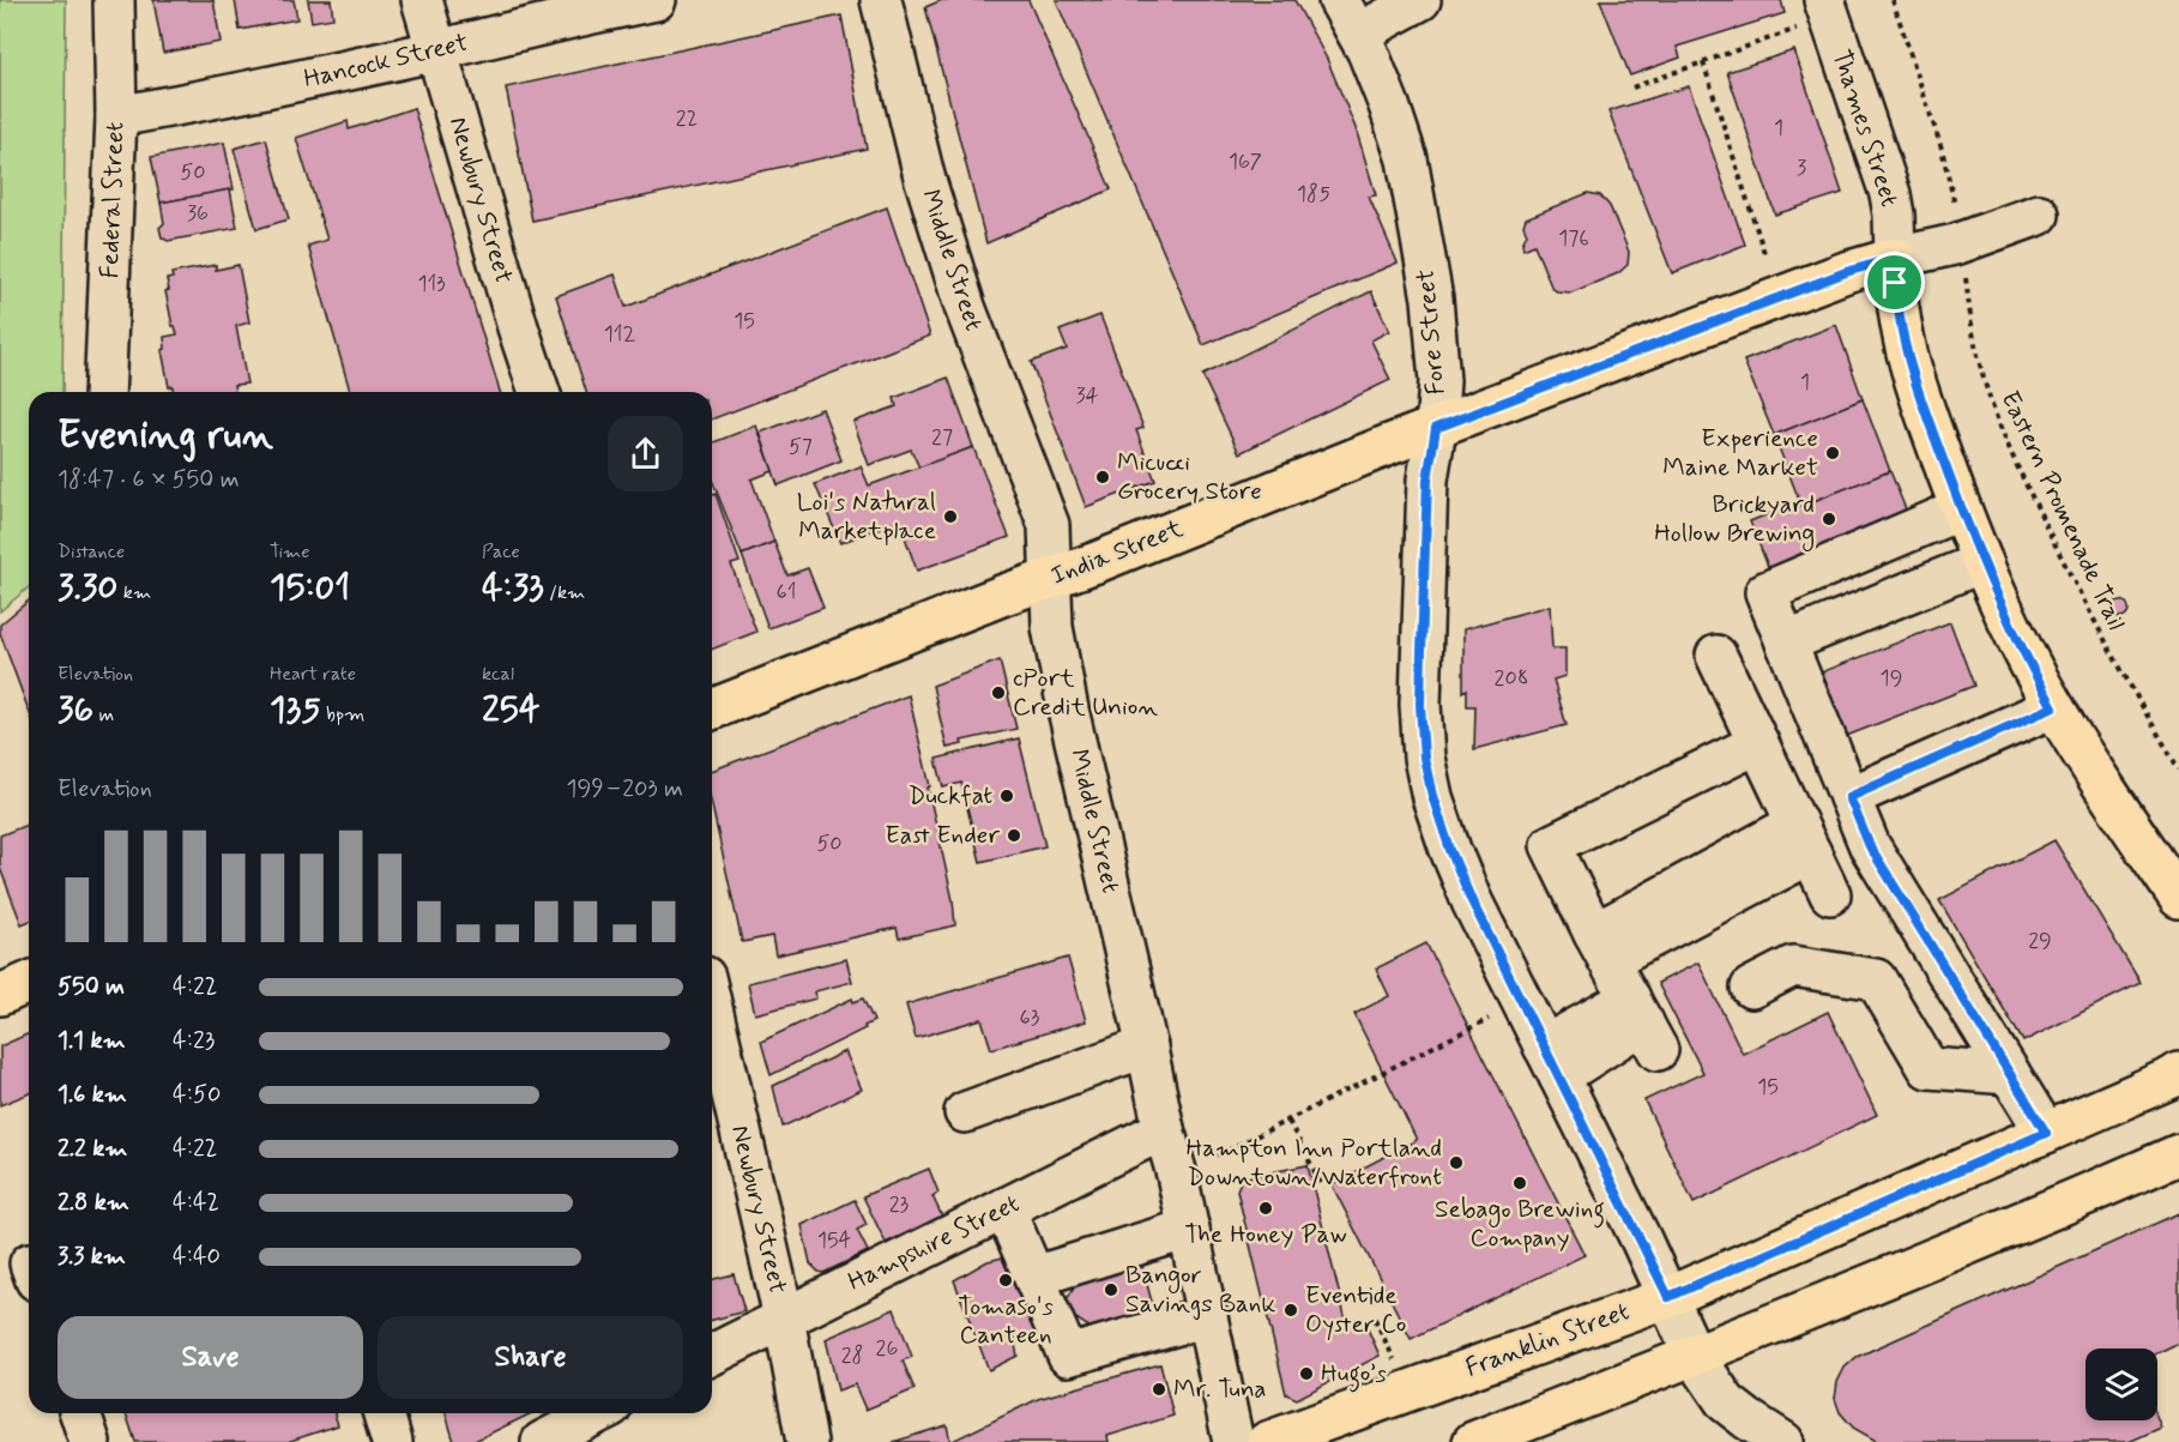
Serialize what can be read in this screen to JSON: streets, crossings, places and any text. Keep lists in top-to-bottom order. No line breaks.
{"streets":{"main road":["India Street","Franklin Street"],"street":["Hancock Street","Thames Street","Federal Street","Newbury Street","Middle Street","Fore Street","Hampshire Street"],"path":["Eastern Promenade Trail"]},"crossings":[["Hancock Street","Federal Street"],["Hancock Street","Newbury Street"],["Thames Street","India Street"],["Newbury Street","Hampshire Street"],["Middle Street","India Street"],["Middle Street","Hampshire Street"],["Fore Street","India Street"],["Fore Street","Franklin Street"]],"places":["Experience Maine Market","Micucci Grocery Store","Loi's Natural Marketplace","Brickyard Hollow Brewing","cPort Credit Union","Duckfat","East Ender","Hampton Inn Portland Downtown/Waterfront","Sebago Brewing Company","The Honey Paw","Tomaso's Canteen","Bangor Savings Bank","Eventide Oyster Co","Hugo’s","Mr. Tuna"],"house_numbers":["22","1","167","3","50","185","36","176","113","15","112","1","34","27","57","61","208","19","50","29","63","15","23","154","26","28"],"page":{"heading":["Evening run","18:47 · 6 × 550 m"],"stats":[["Distance","3.30 km"],["Time","15:01"],["Pace","4:33 /km"],["Elevation","36 m"],["Heart rate","135 bpm"],["kcal","254"]],"chart":["Elevation","199–203 m"],"list":[{"name":"550 m","note":"4:22"},{"name":"1.1 km","note":"4:23"},{"name":"1.6 km","note":"4:50"},{"name":"2.2 km","note":"4:22"},{"name":"2.8 km","note":"4:42"},{"name":"3.3 km","note":"4:40"}],"buttons":["Save","Share"]}}
